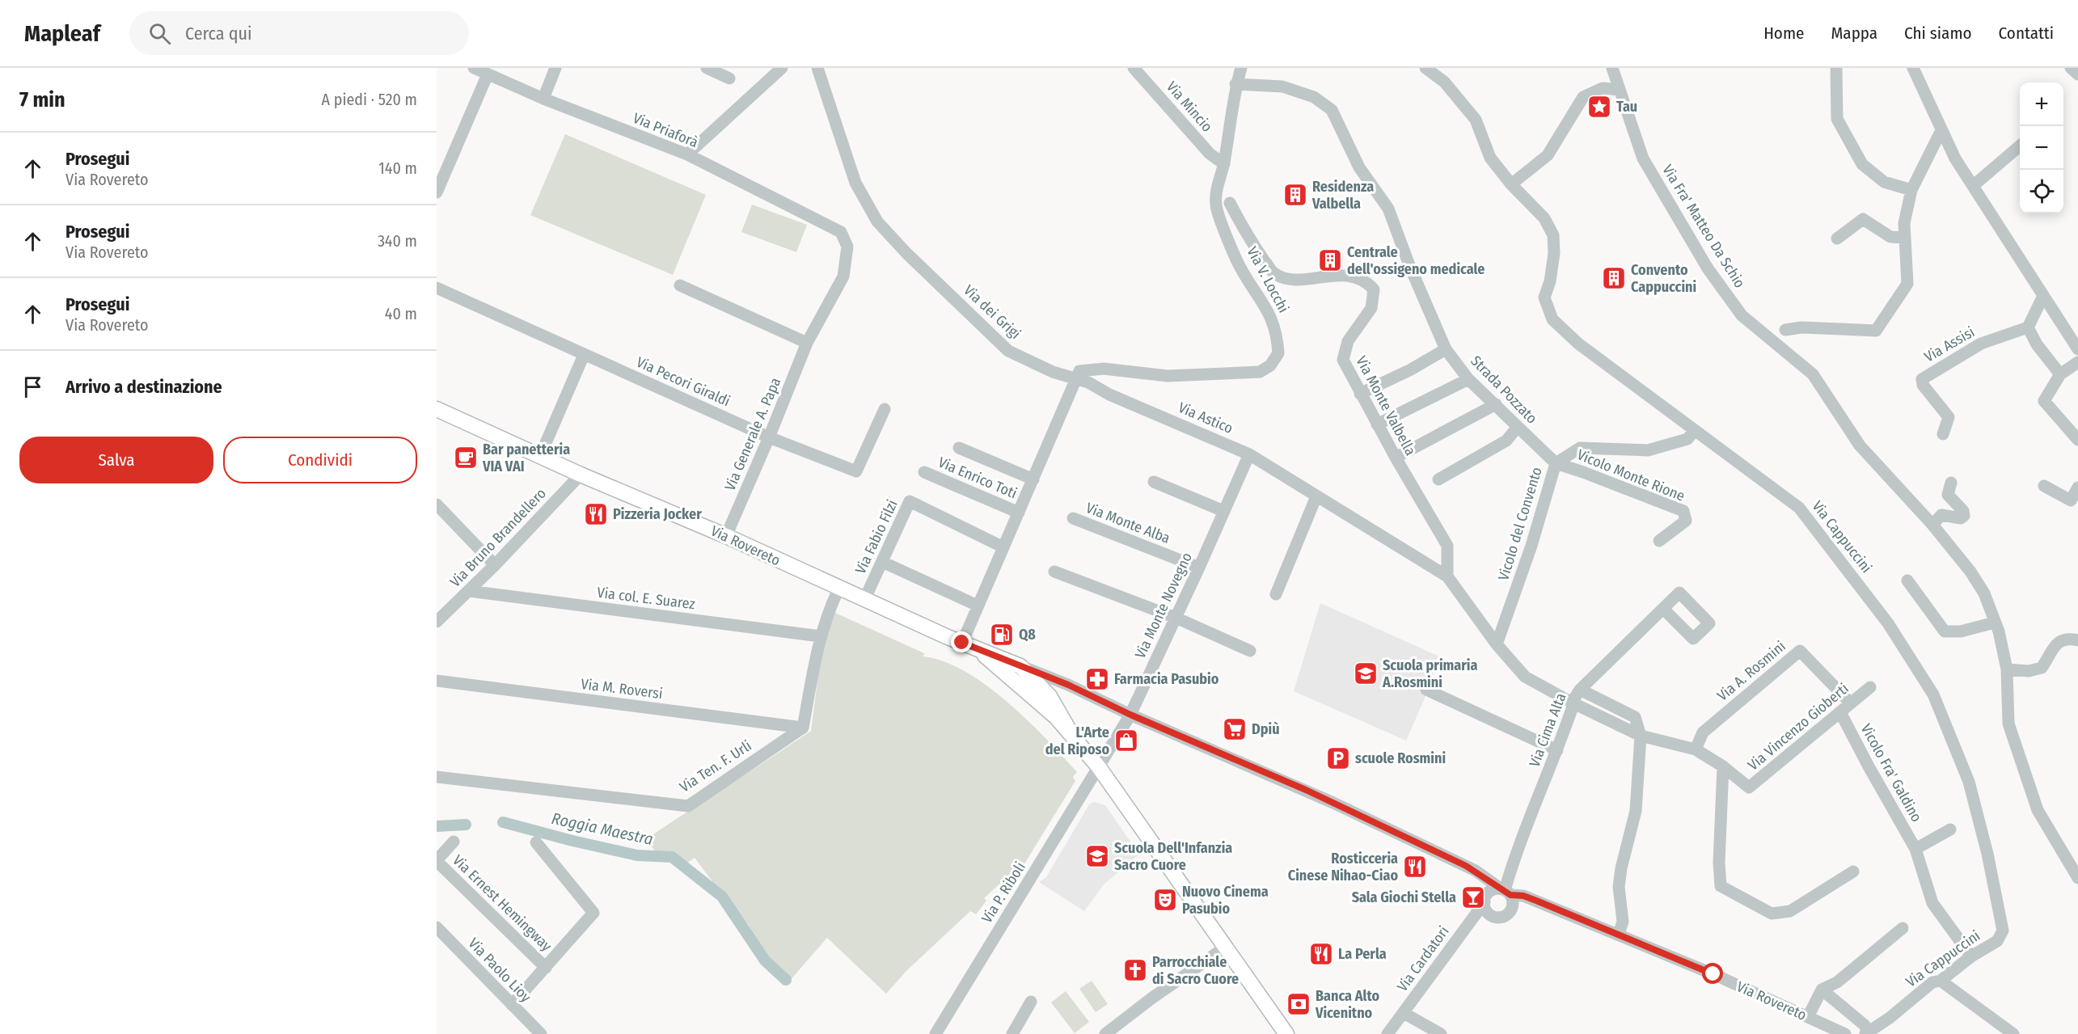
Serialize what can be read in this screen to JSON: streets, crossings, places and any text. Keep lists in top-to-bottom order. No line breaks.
{"streets":{"main road":["Via Rovereto"],"street":["Via Mincio","Via Priaforà","Via Fra' Matteo Da Schio","Via V. Locchi","Via dei Grigi","Via Assisi","Via Pecori Giraldi","Strada Pozzato","Via Monte Valbella","Via Astico","Via Generale A. Papa","Vicolo Monte Rione","Via Enrico Toti","Via Monte Alba","Vicolo del Convento","Via Fabio Filzi","Via Cappuccini","Via Bruno Brandellero","Via col. E. Suarez","Via Monte Novegno","Via A. Rosmini","Via M. Roversi","Via Vincenzo Gioberti","Via Cima Alta","Via Ten. F. Urli","Vicolo Fra' Galdino","Via P. Riboli","Via Ernest Hemingway","Via Cardatori","Via Paolo Lioy"]},"crossings":[["Via Mincio","Via V. Locchi"],["Via Priaforà","Via Generale A. Papa"],["Via V. Locchi","Via dei Grigi"],["Via V. Locchi","Strada Pozzato"],["Via V. Locchi","Via Astico"],["Via dei Grigi","Via Astico"],["Via Pecori Giraldi","Via Generale A. Papa"],["Strada Pozzato","Vicolo Monte Rione"],["Strada Pozzato","Vicolo del Convento"],["Via Monte Valbella","Via Astico"],["Via Astico","Vicolo del Convento"],["Via Astico","Via Monte Novegno"],["Via Generale A. Papa","Via Rovereto"],["Vicolo Monte Rione","Vicolo del Convento"],["Via Monte Alba","Via Monte Novegno"],["Vicolo del Convento","Via Cappuccini"],["Via Fabio Filzi","Via Rovereto"],["Via Cappuccini","Vicolo Fra' Galdino"],["Via Bruno Brandellero","Via Rovereto"],["Via Bruno Brandellero","Via col. E. Suarez"],["Via Rovereto","Via Monte Novegno"],["Via Rovereto","Via Cima Alta"],["Via Rovereto","Via Cardatori"],["Via Monte Novegno","Via P. Riboli"],["Via A. Rosmini","Via Vincenzo Gioberti"],["Via M. Roversi","Via Ten. F. Urli"],["Via Vincenzo Gioberti","Vicolo Fra' Galdino"],["Via Cima Alta","Via Cardatori"],["Via Ernest Hemingway","Via Paolo Lioy"]],"water":["Roggia Maestra"],"places":{"place":["Tau"],"building":["Residenza Valbella","Centrale dell'ossigeno medicale","Convento Cappuccini"],"cafe":["Bar panetteria VIA VAI"],"restaurant":["Pizzeria Jocker","Rosticceria Cinese Nihao-Ciao","La Perla"],"fuel station":["Q8"],"school or university":["Scuola primaria A.Rosmini","Scuola Dell'Infanzia Sacro Cuore"],"pharmacy":["Farmacia Pasubio"],"supermarket":["Dpiù"],"shop":["L'Arte del Riposo"],"parking":["scuole Rosmini"],"bar":["Sala Giochi Stella"],"theatre":["Nuovo Cinema Pasubio"],"church":["Parrocchiale di Sacro Cuore"],"bank":["Banca Alto Vicenitno"]},"page":{"header":"Mapleaf","search":"Cerca qui","nav":["Home","Mappa","Chi siamo","Contatti"],"heading":["7 min","A piedi · 520 m"],"map_buttons":["+","−"],"list":[["Prosegui","Via Rovereto","140 m"],["Prosegui","Via Rovereto","340 m"],["Prosegui","Via Rovereto","40 m"],"Arrivo a destinazione"],"buttons":["Salva","Condividi"]}}
